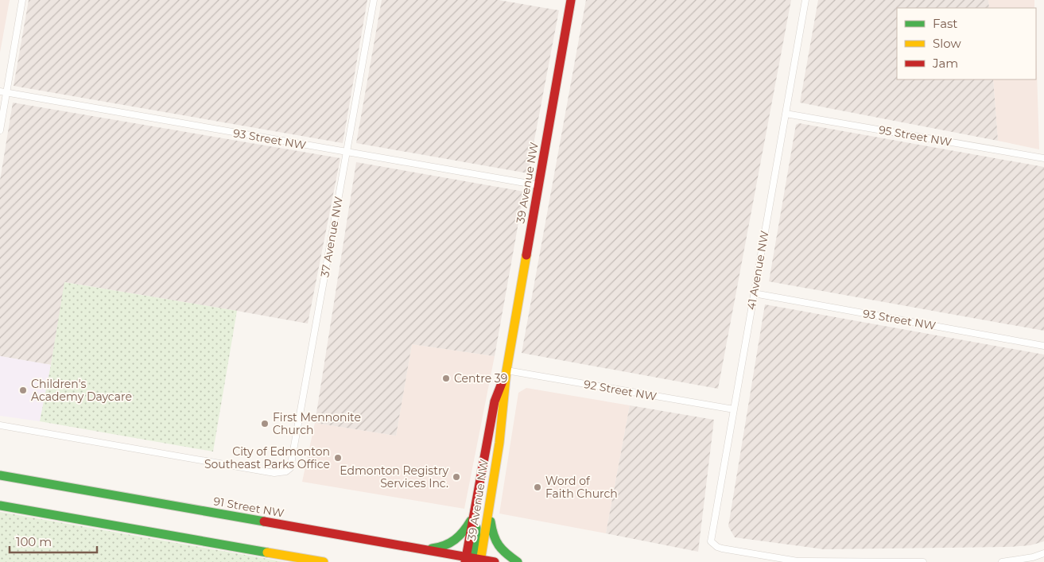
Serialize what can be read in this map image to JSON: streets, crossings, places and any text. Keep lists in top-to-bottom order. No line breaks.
{"streets":{"main road":["39 Avenue NW","91 Street NW"],"street":["95 Street NW","93 Street NW","37 Avenue NW","41 Avenue NW","92 Street NW"]},"crossings":[["95 Street NW","41 Avenue NW"],["93 Street NW","39 Avenue NW"],["93 Street NW","37 Avenue NW"],["93 Street NW","41 Avenue NW"],["39 Avenue NW","92 Street NW"],["39 Avenue NW","91 Street NW"],["41 Avenue NW","92 Street NW"]],"places":["Centre 39","Children's Academy Daycare","First Mennonite Church","City of Edmonton Southeast Parks Office","Edmonton Registry Services Inc.","Word of Faith Church"],"legend":["Fast","Slow","Jam"],"scale_bar":"100 m"}
